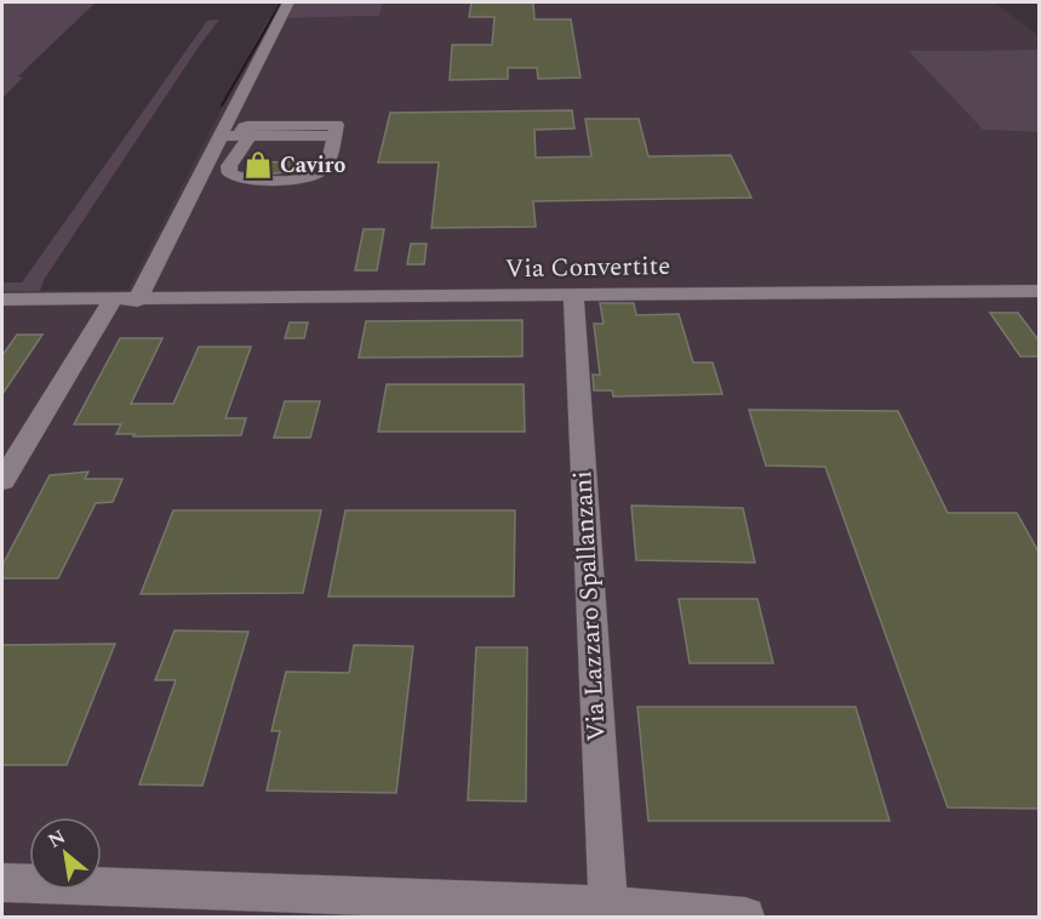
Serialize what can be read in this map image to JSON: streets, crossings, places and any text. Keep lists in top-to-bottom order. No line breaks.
{"streets":{"street":["Via Convertite","Via Lazzaro Spallanzani"]},"crossings":[["Via Convertite","Via Lazzaro Spallanzani"]],"places":{"shop":["Caviro"]},"north":"top left"}
